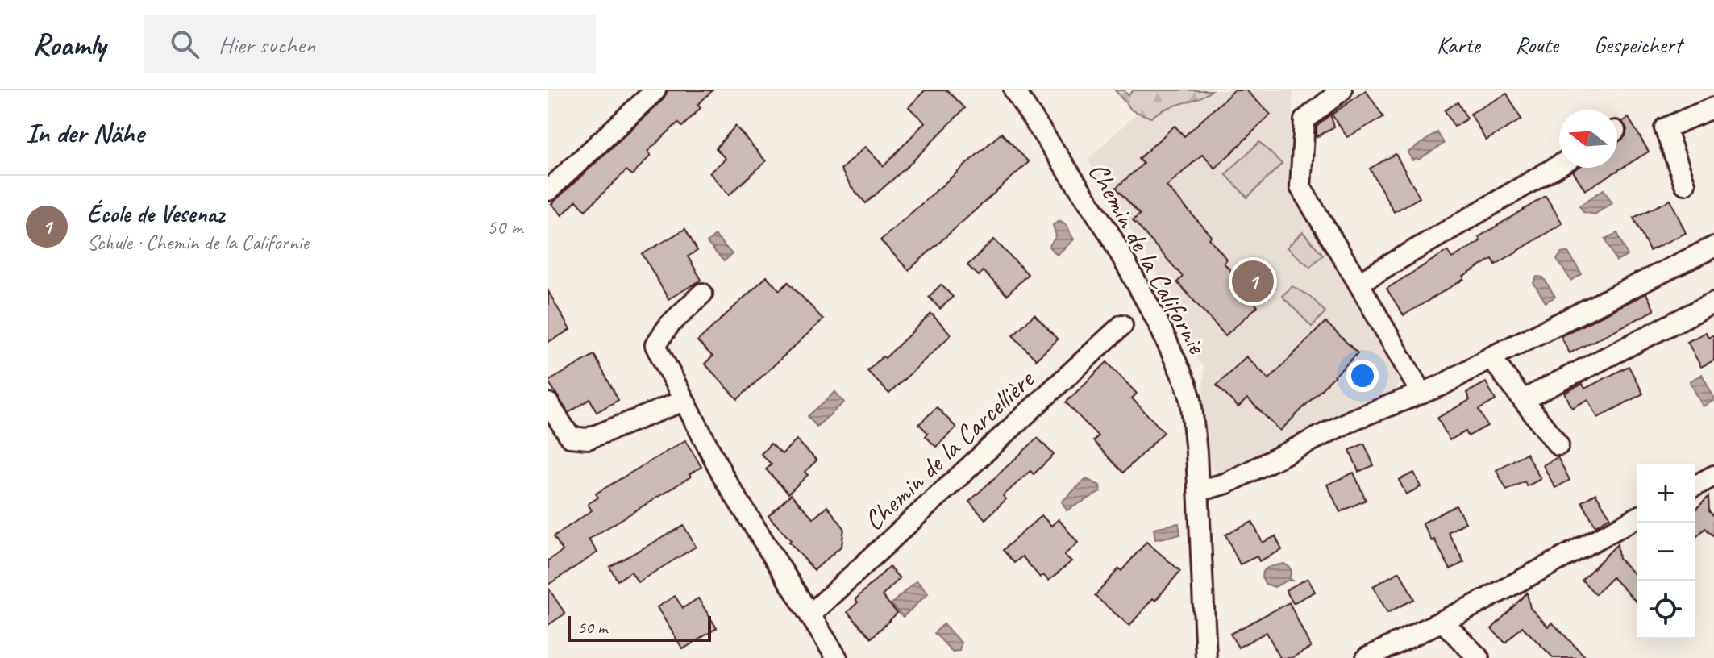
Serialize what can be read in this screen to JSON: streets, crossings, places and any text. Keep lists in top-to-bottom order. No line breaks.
{"streets":{"street":["Chemin de la Californie","Chemin de la Carcellière"]},"scale_bar":"50 m","north":"left","page":{"header":"Roamly","search":"Hier suchen","nav":["Karte","Route","Gespeichert"],"heading":"In der Nähe","list":[{"mark":"1","name":"École de Vesenaz","note":"Schule · Chemin de la Californie","value":"50 m"}],"pins":"1","map_buttons":["+","−"],"scale":"50 m"}}
